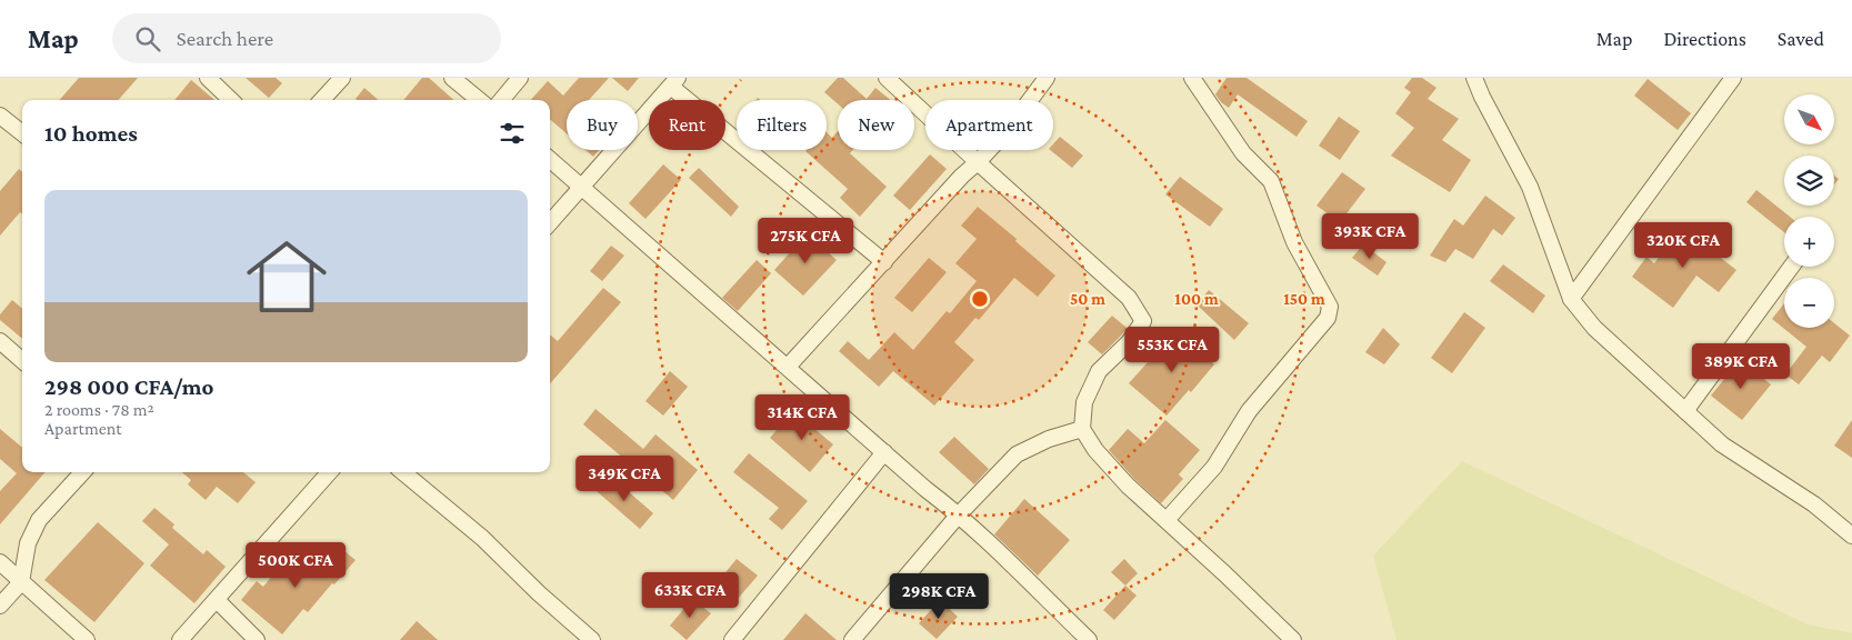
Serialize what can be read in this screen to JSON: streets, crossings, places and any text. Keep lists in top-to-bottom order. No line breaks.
{"north":"bottom right","page":{"header":"Map","search":"Search here","nav":["Map","Directions","Saved"],"map_buttons":["+","−"],"chip":["Buy","Rent","Filters","New","Apartment"],"heading":"10 homes","list":[{"name":"298 000 CFA/mo","note":"2 rooms · 78 m² · Apartment"}],"price":["393K CFA","275K CFA","320K CFA","553K CFA","389K CFA","314K CFA","349K CFA","500K CFA","633K CFA","298K CFA"]},"rings":["50 m","100 m","150 m"]}
